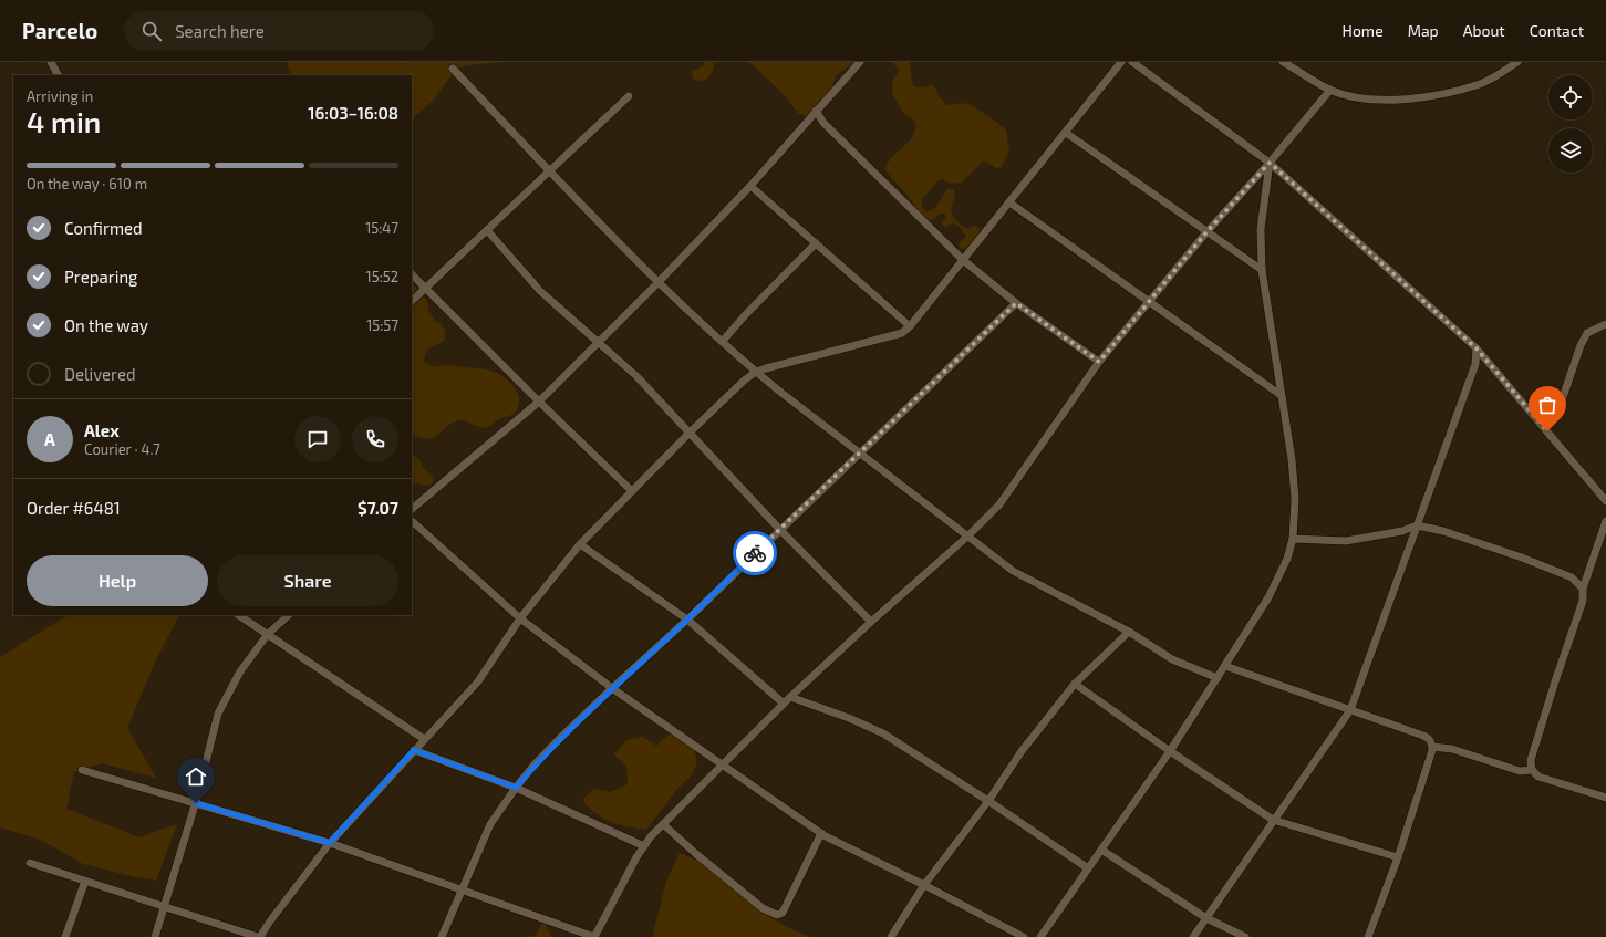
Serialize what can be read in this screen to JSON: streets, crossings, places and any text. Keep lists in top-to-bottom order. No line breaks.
{"page":{"header":"Parcelo","search":"Search here","nav":["Home","Map","About","Contact"],"heading":["4 min","Arriving in","16:03–16:08"],"panel":["Alex","Courier · 4.7","Order #6481","$7.07"],"bar":"On the way · 610 m","list":[["Confirmed","15:47"],["Preparing","15:52"],["On the way","15:57"],"Delivered"],"round":"A","buttons":["Help","Share"]}}
